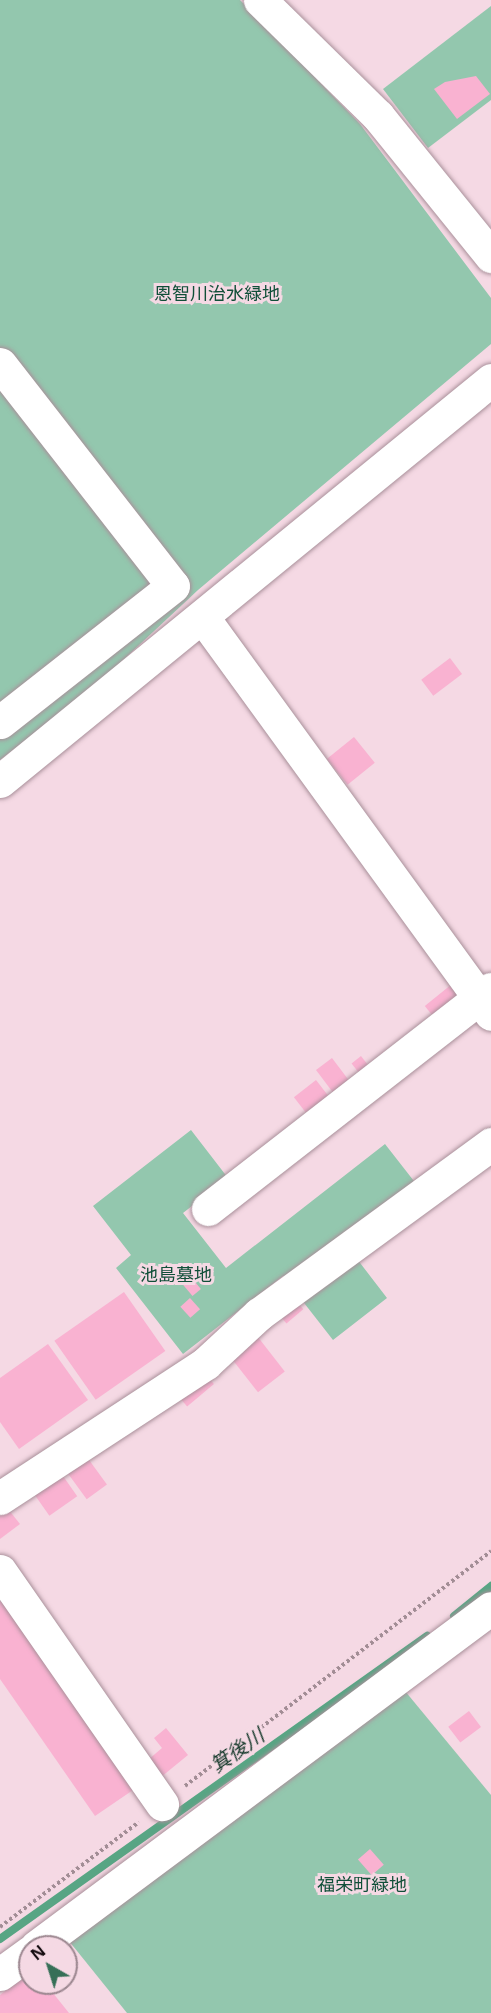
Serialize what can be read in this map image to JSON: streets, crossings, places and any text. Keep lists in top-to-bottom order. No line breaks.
{"water":["箕後川"],"parks":["恩智川治水緑地","池島墓地","福栄町緑地"],"north":"top left"}
